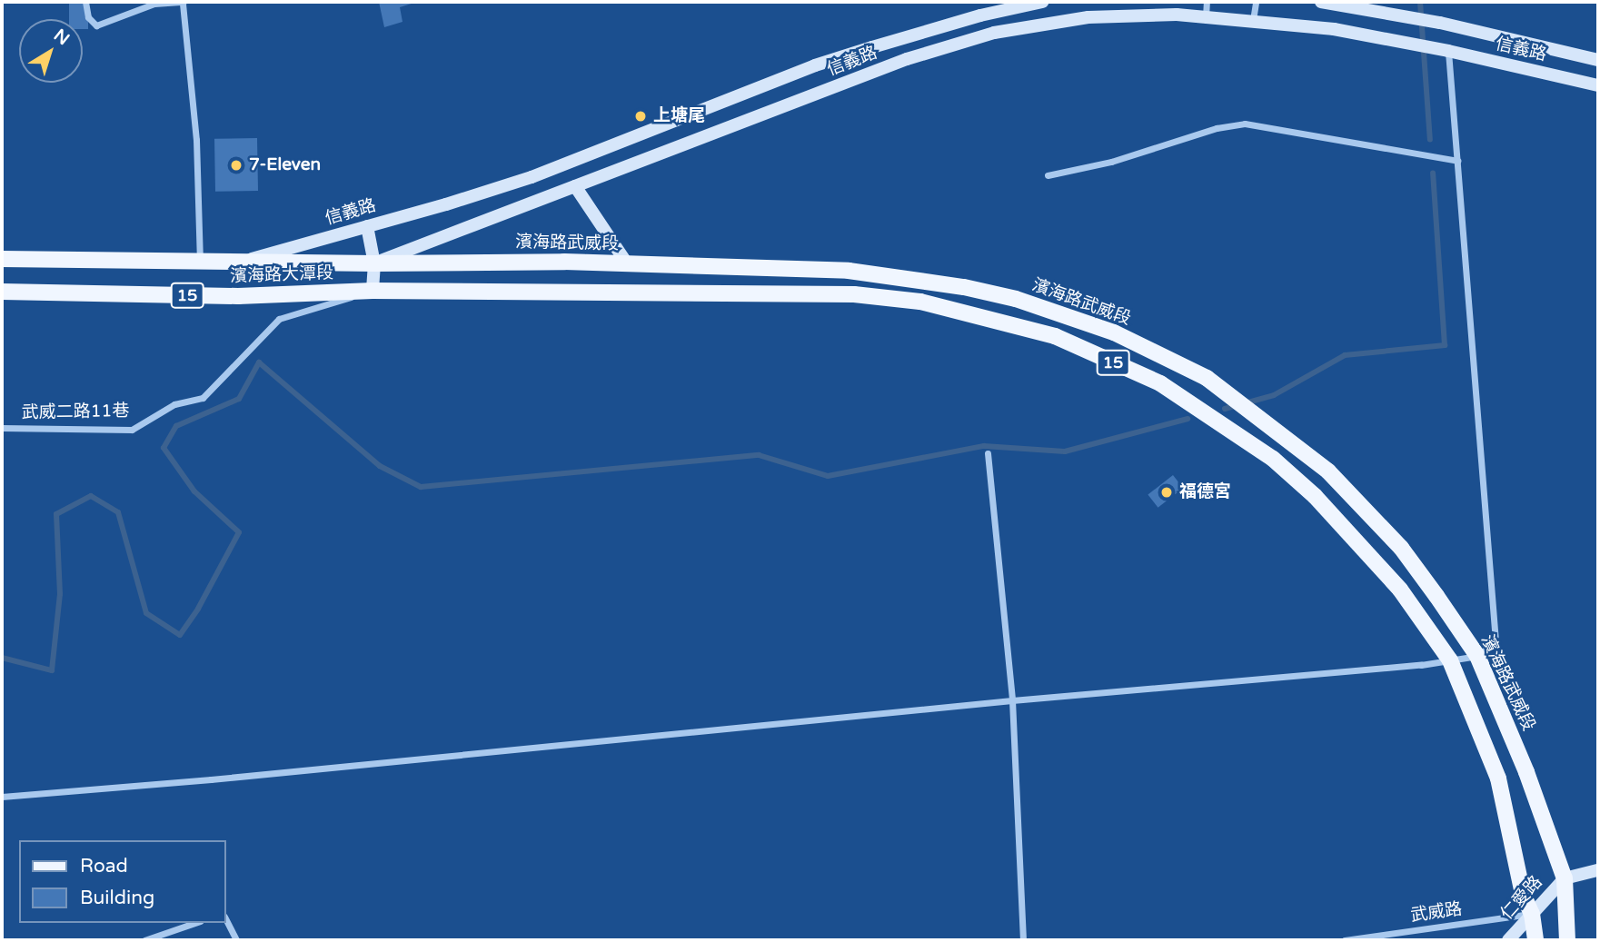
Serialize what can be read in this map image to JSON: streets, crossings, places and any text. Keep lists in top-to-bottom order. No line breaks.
{"streets":{"main road":["信義路","濱海路武威段","濱海路大潭段","15","仁愛路"],"street":["武威二路11巷","武威路"]},"crossings":[["信義路","濱海路武威段"],["信義路","濱海路大潭段"],["濱海路武威段","濱海路大潭段"],["濱海路武威段","仁愛路"],["濱海路大潭段","15"],["濱海路大潭段","武威二路11巷"],["15","武威二路11巷"],["15","仁愛路"],["15","武威路"],["仁愛路","武威路"]],"places":["上塘尾","7-Eleven","福德宮"],"legend":["Road","Building"],"north":"top right"}
